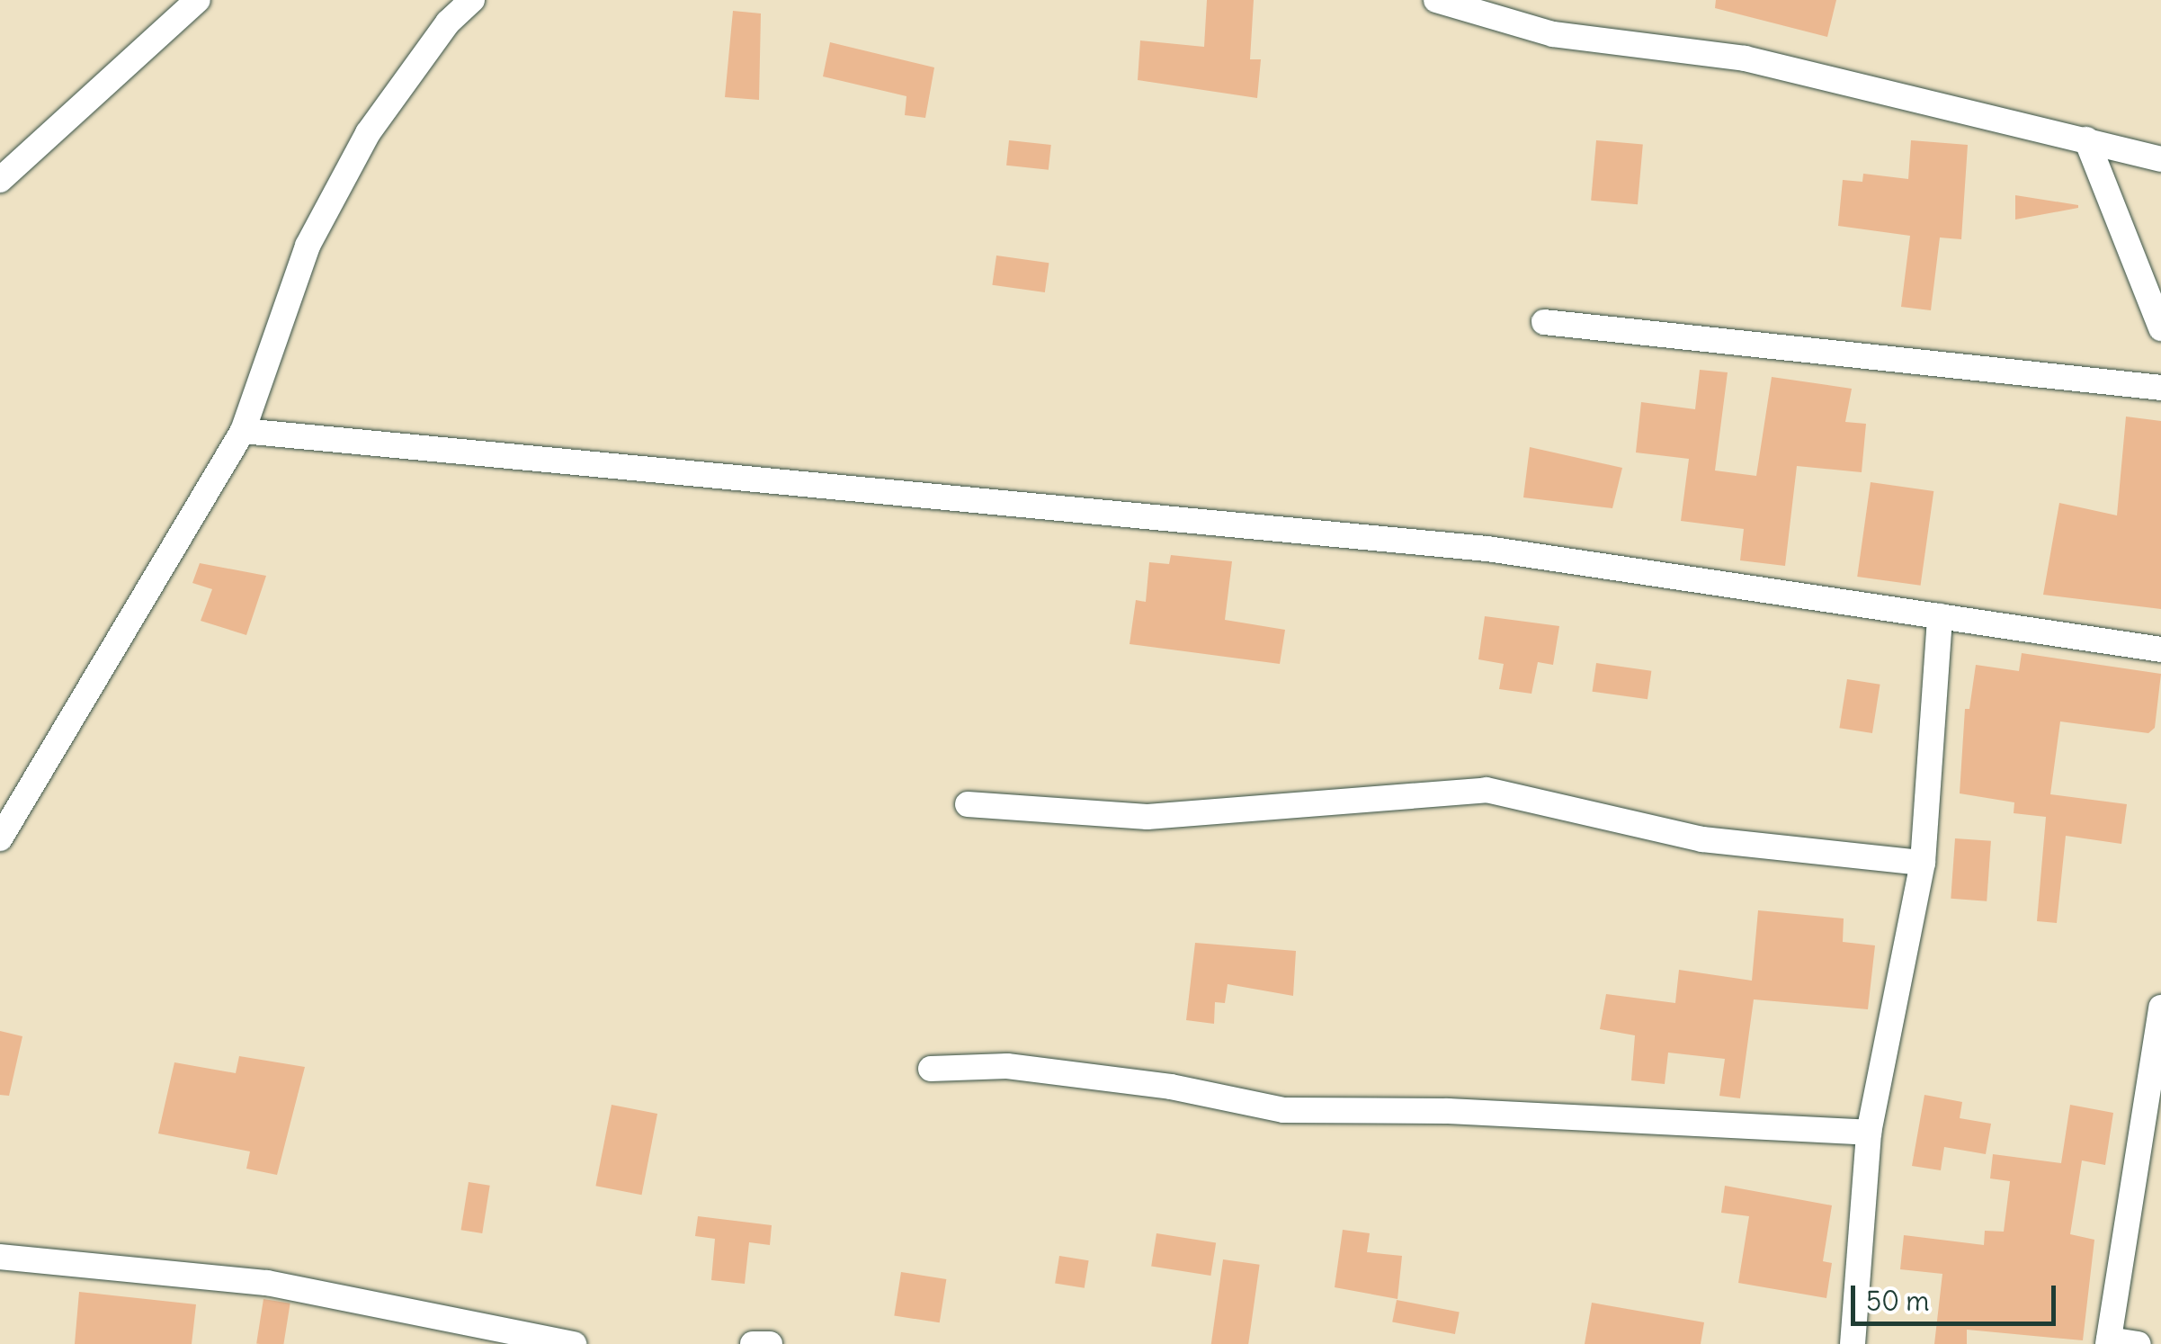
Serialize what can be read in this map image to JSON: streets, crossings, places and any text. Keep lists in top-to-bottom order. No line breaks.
{"scale_bar":"50 m"}
